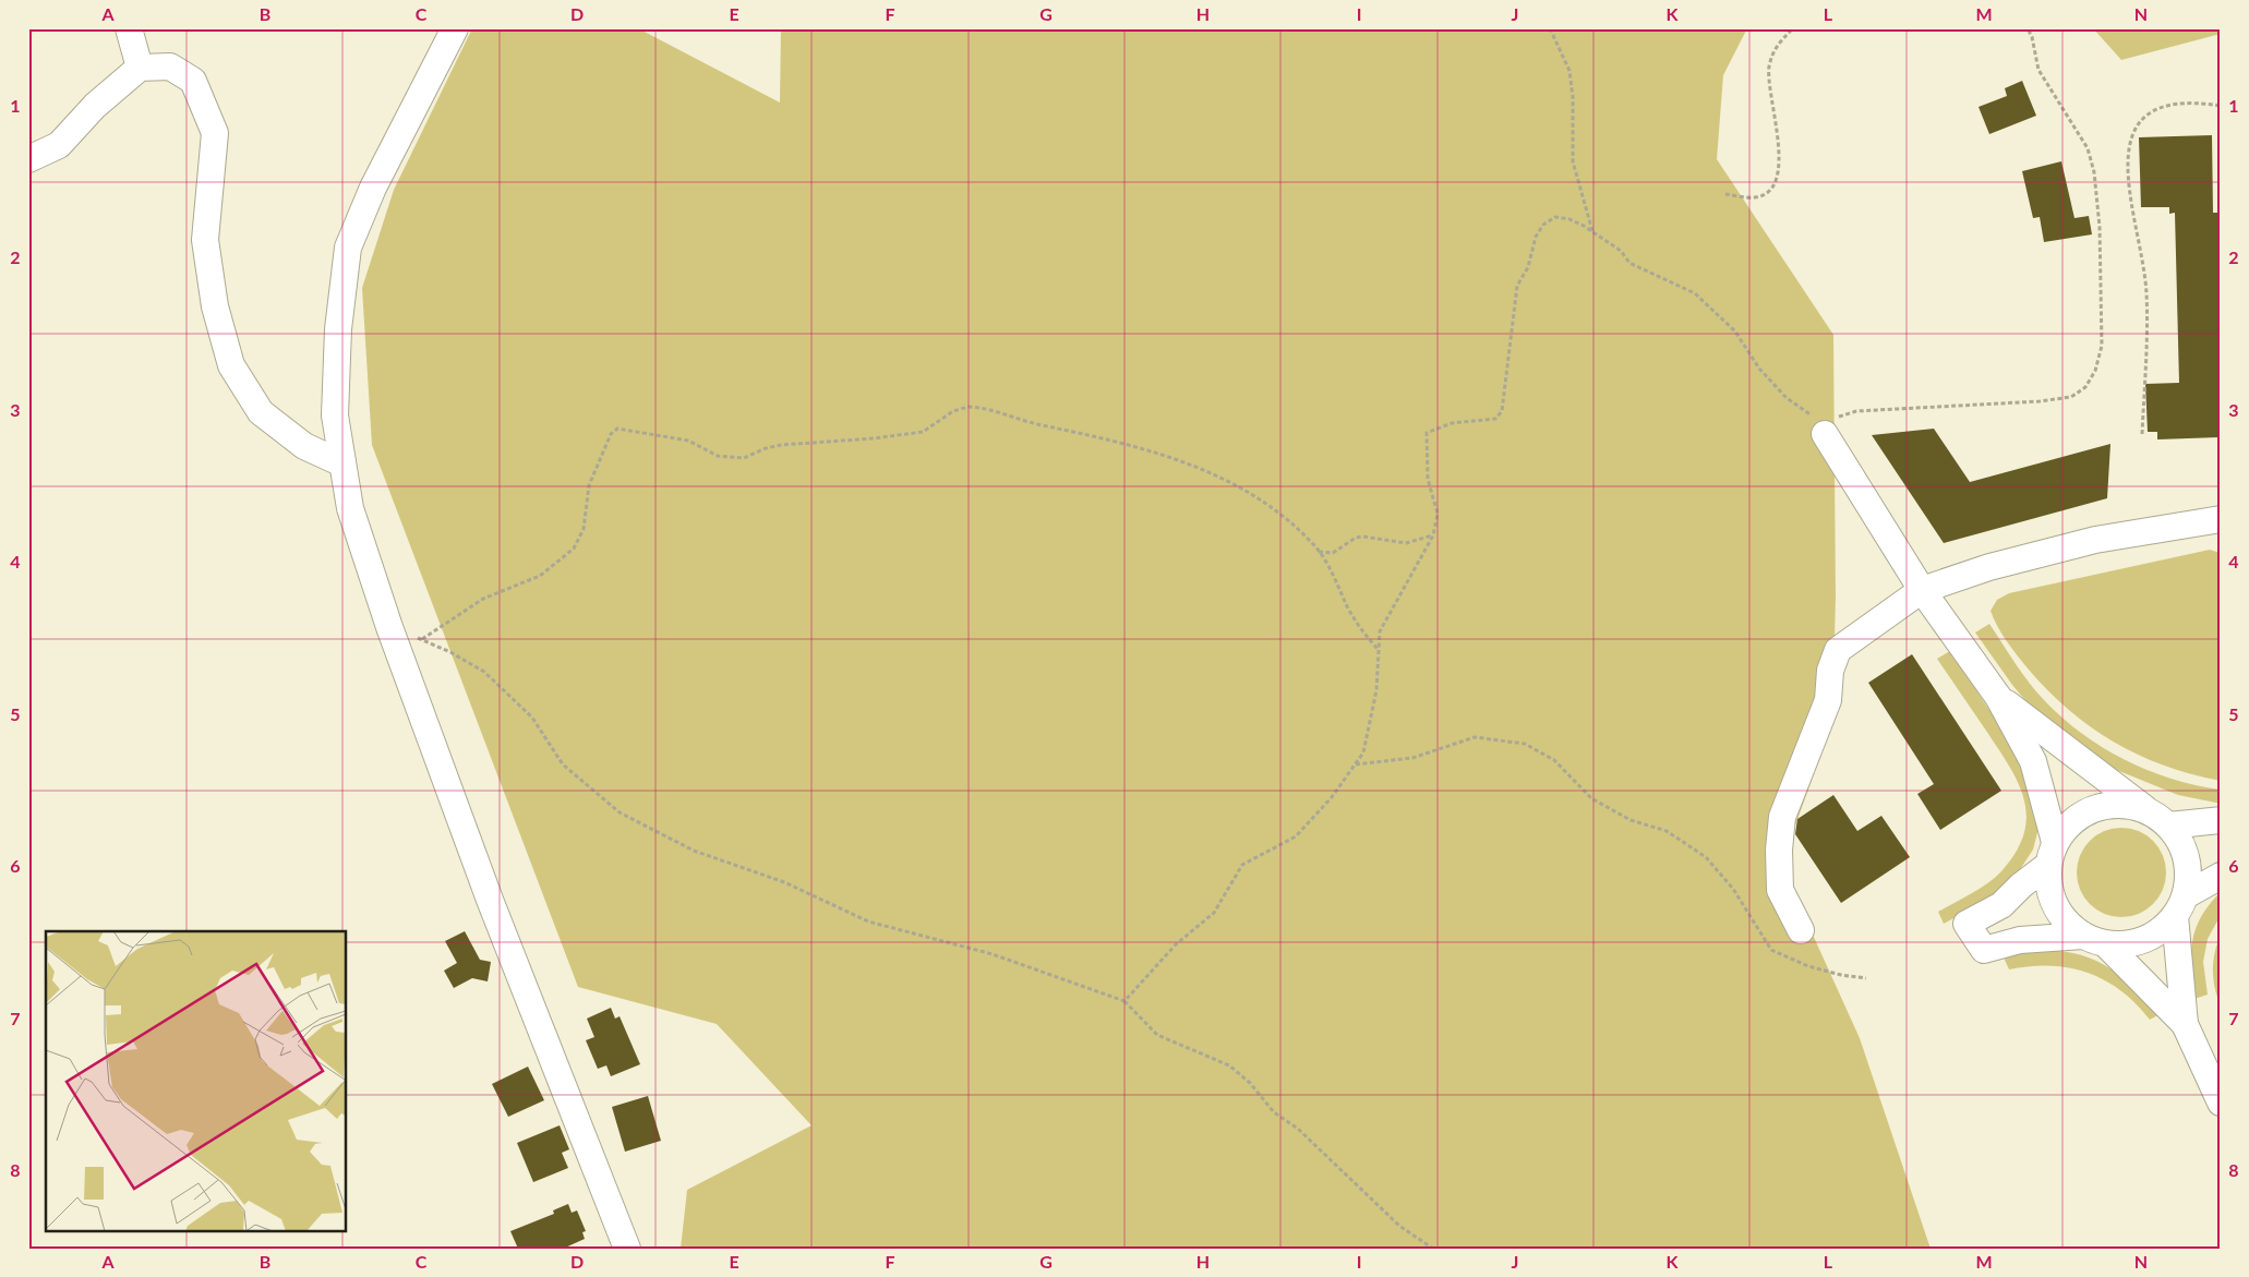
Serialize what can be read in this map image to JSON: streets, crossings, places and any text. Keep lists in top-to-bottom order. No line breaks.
{"grid":{"columns":["A","B","C","D","E","F","G","H","I","J","K","L","M","N"],"rows":["1","2","3","4","5","6","7","8"]}}
